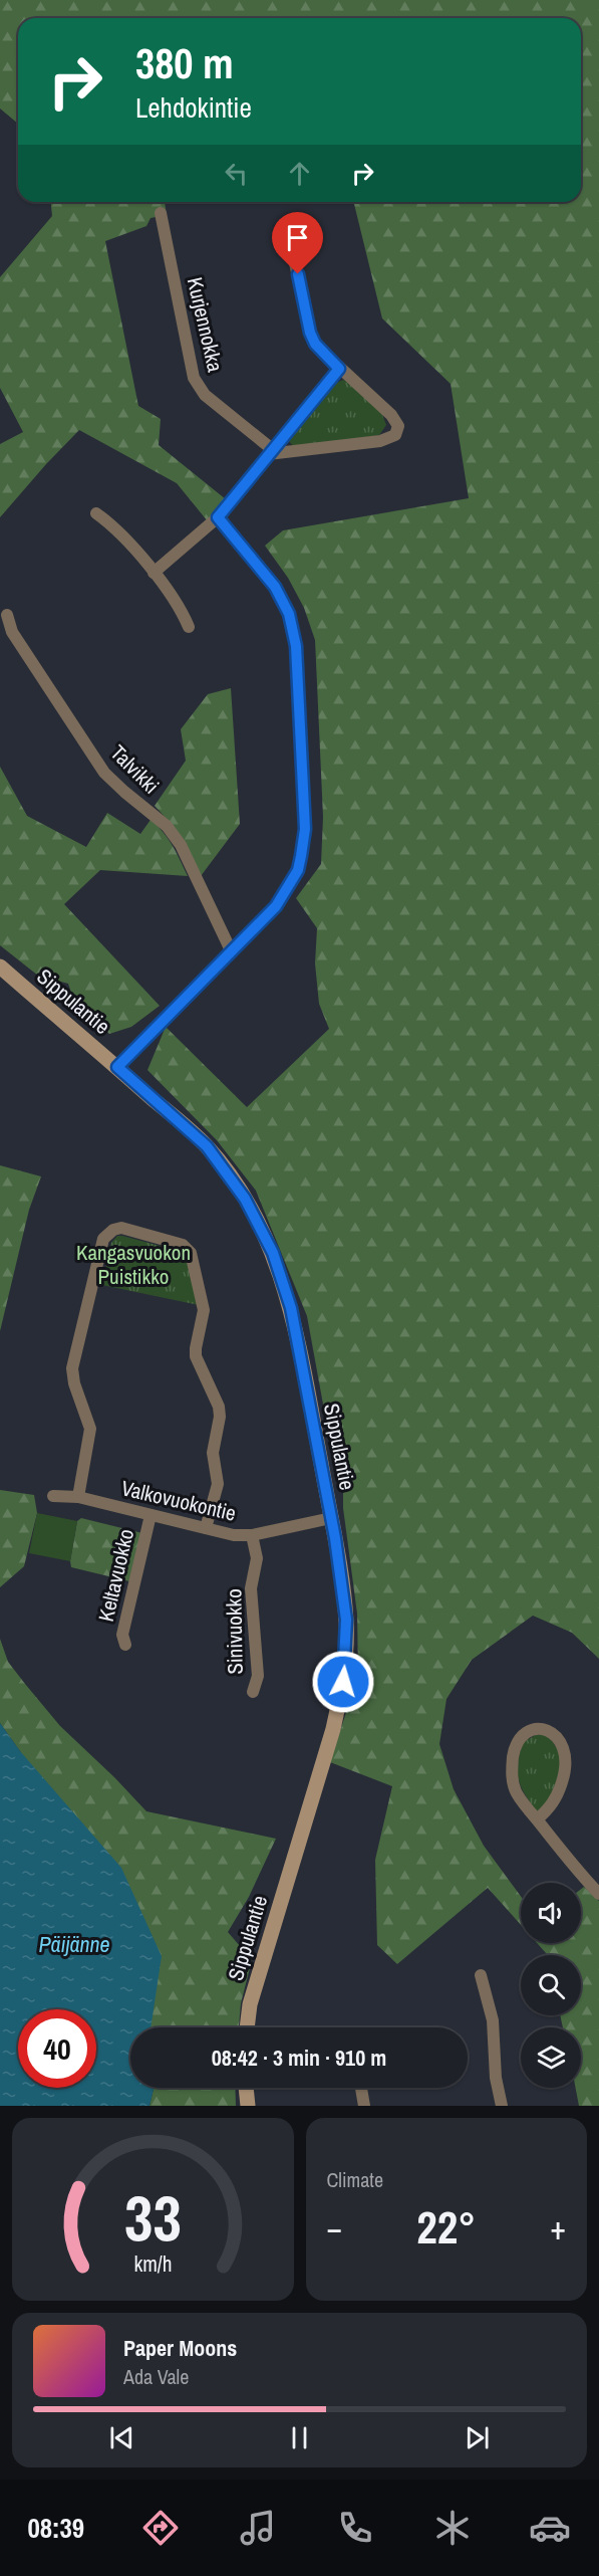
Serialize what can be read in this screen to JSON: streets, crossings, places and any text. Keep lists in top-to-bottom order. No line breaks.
{"streets":{"street":["Kurjennokka","Talvikki","Sippulantie","Valkovuokontie","Keltavuokko","Sinivuokko"]},"crossings":[["Sippulantie","Valkovuokontie"],["Valkovuokontie","Keltavuokko"],["Valkovuokontie","Sinivuokko"]],"water":["Päijänne"],"parks":["Kangasvuokon Puistikko"],"page":{"turn":["380 m","Lehdokintie"],"limit":"40","trip":"08:42 · 3 min · 910 m","tile":"Climate","heat":["−","22°","+"],"song":["Paper Moons","Ada Vale"],"tabs":"08:39","gauge":["33","km/h"]}}
